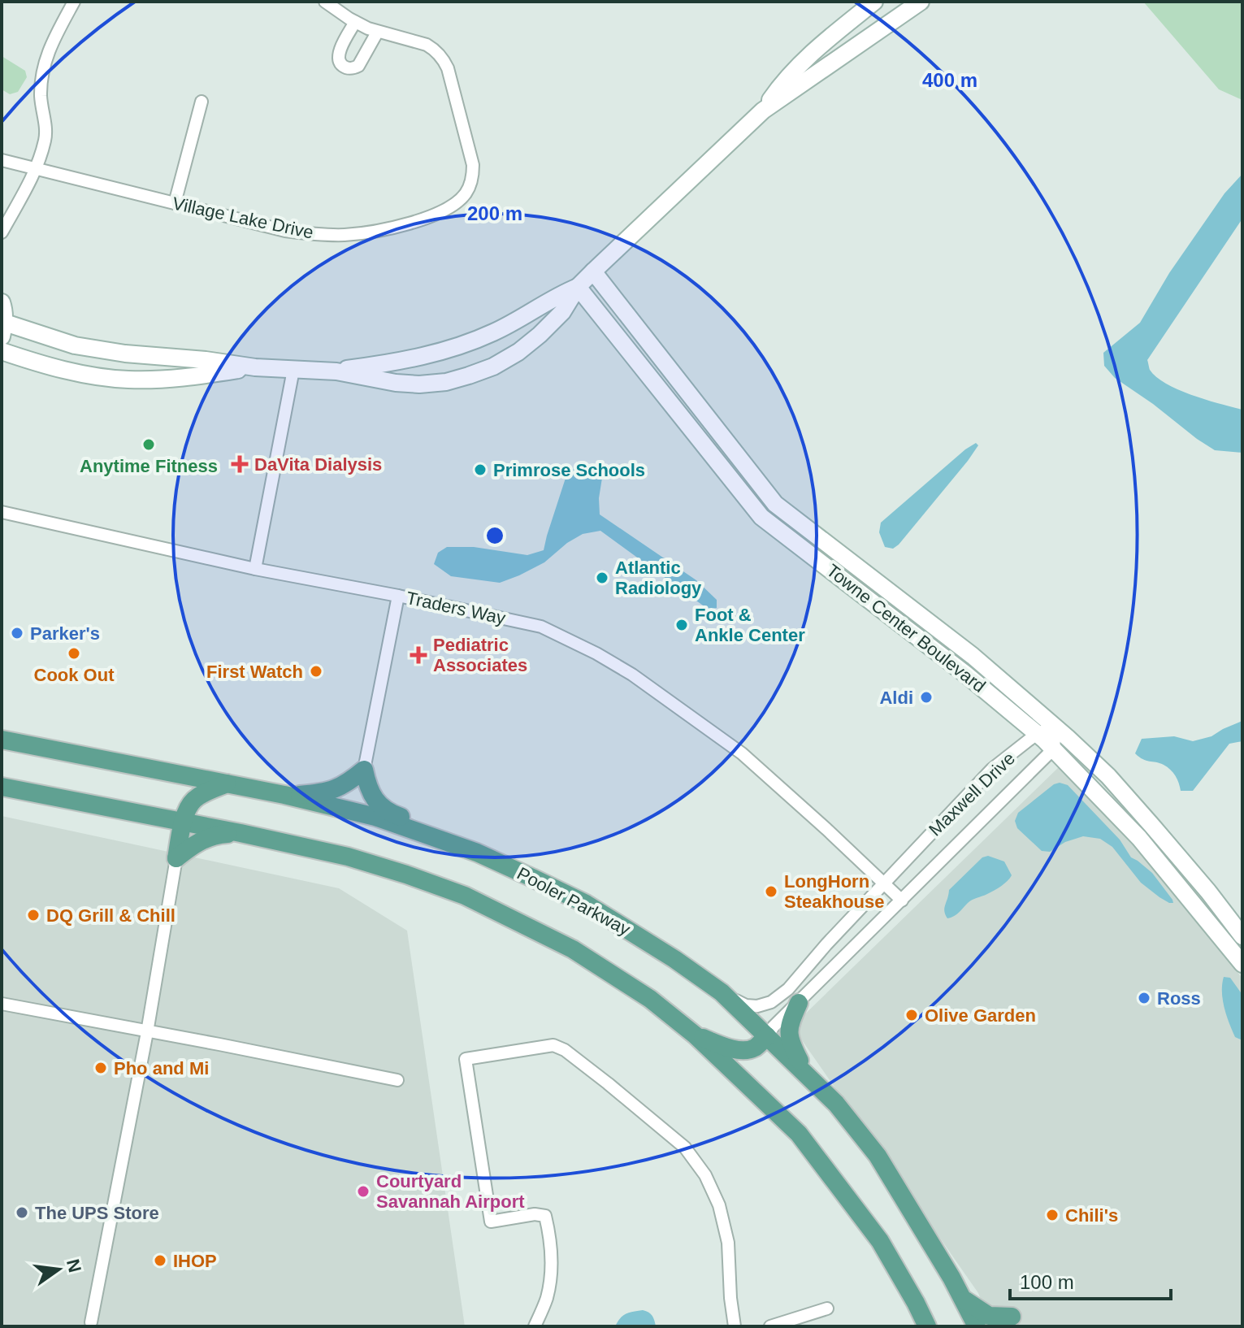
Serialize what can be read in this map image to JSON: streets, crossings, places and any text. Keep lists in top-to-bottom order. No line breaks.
{"streets":{"main road":["Pooler Parkway"],"street":["Village Lake Drive","Traders Way","Towne Center Boulevard","Maxwell Drive"]},"crossings":[["Traders Way","Maxwell Drive"],["Towne Center Boulevard","Maxwell Drive"],["Maxwell Drive","Pooler Parkway"]],"places":{"other":["Anytime Fitness","Primrose Schools","Atlantic Radiology","Foot & Ankle Center","Parker's","Cook Out","First Watch","Aldi","LongHorn Steakhouse","DQ Grill & Chill","Ross","Olive Garden","Pho and Mi","Courtyard Savannah Airport","The UPS Store","Chili's","IHOP"],"health":["DaVita Dialysis","Pediatric Associates"]},"scale_bar":"100 m","north":"right","rings":["400 m","200 m"]}
